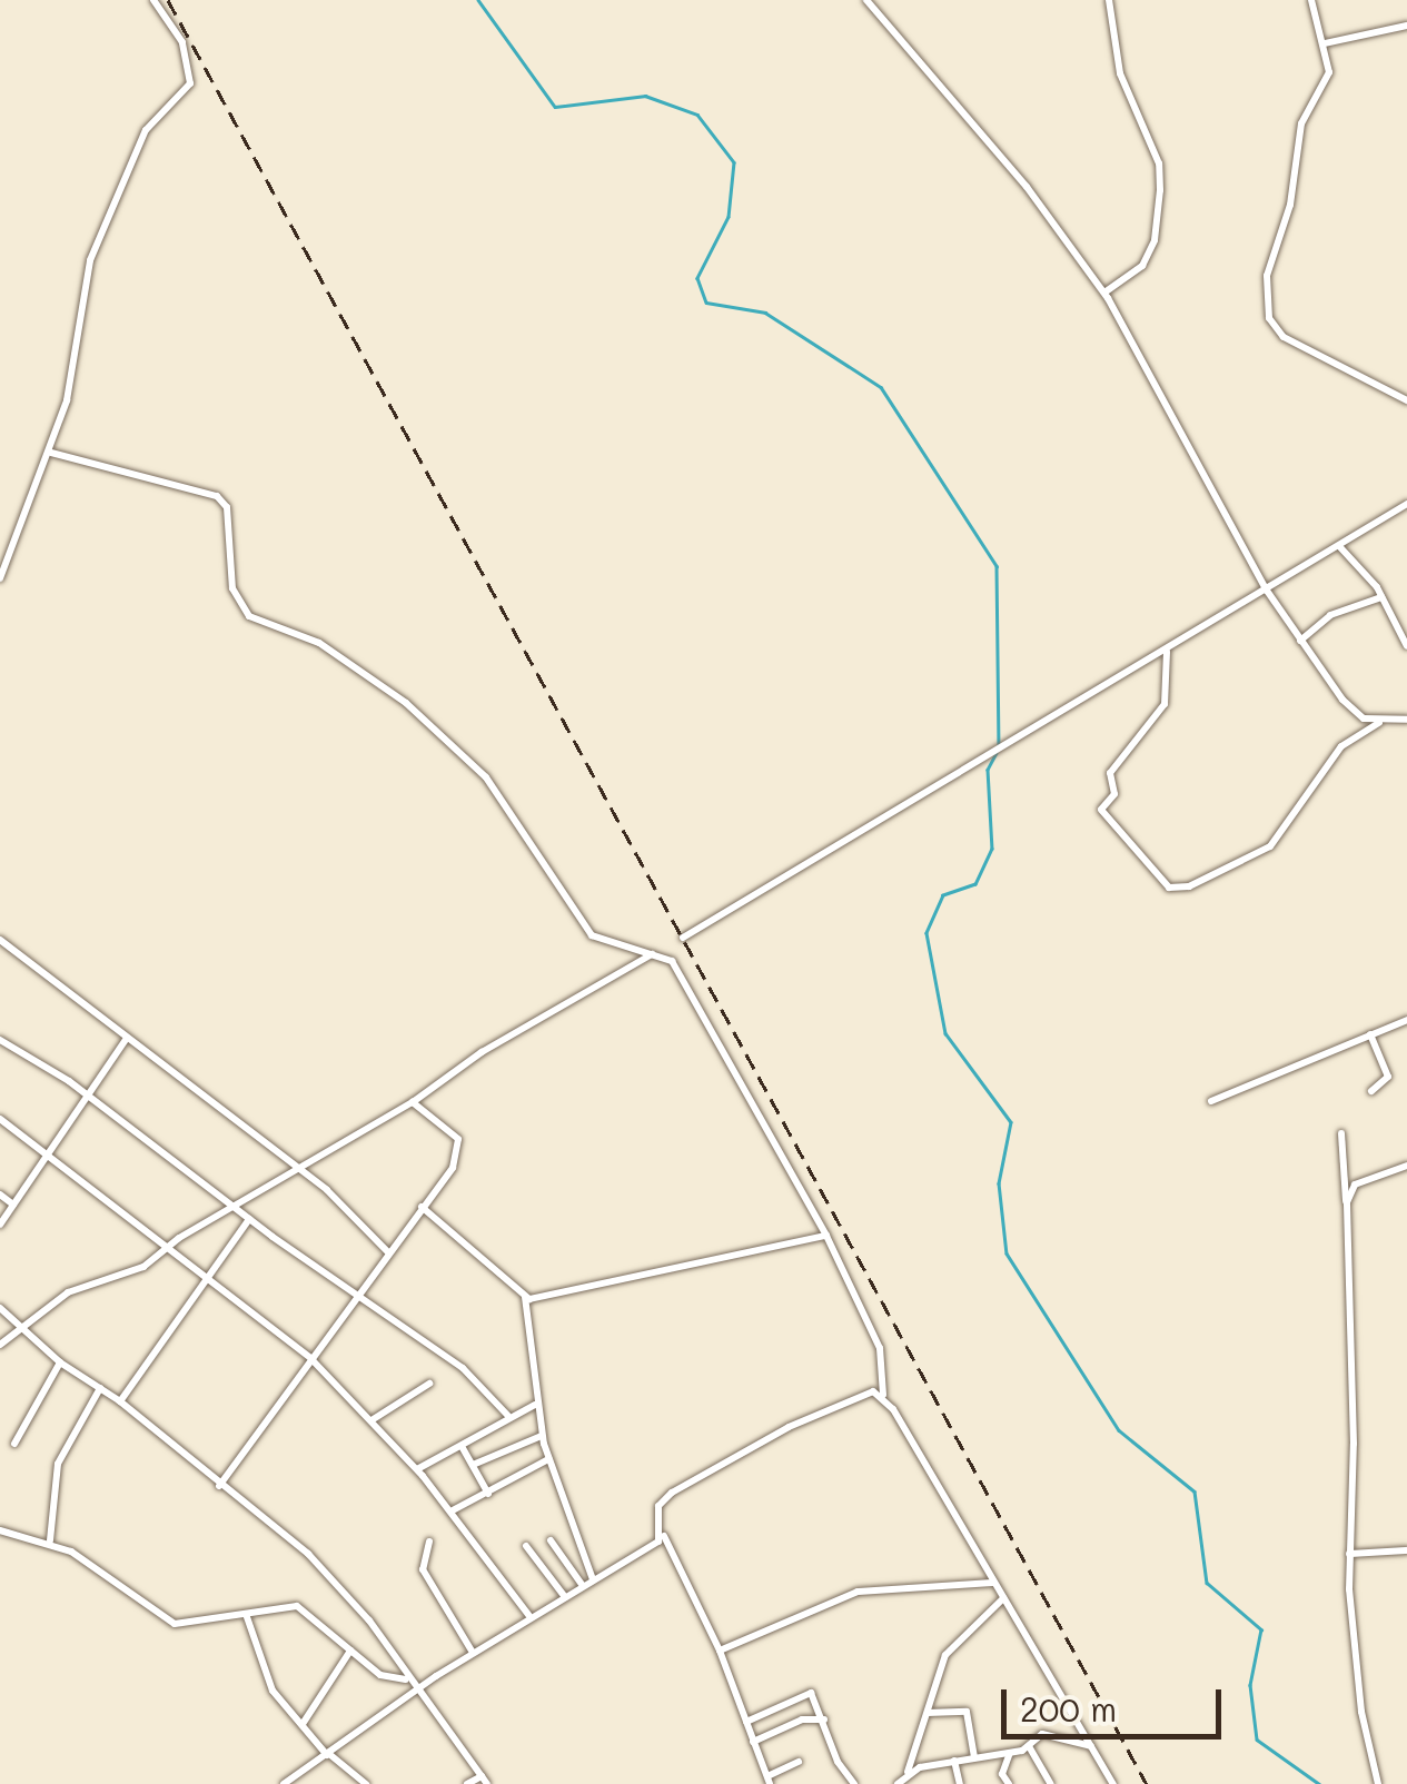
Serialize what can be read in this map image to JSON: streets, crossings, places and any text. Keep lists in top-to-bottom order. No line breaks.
{"scale_bar":"200 m"}
